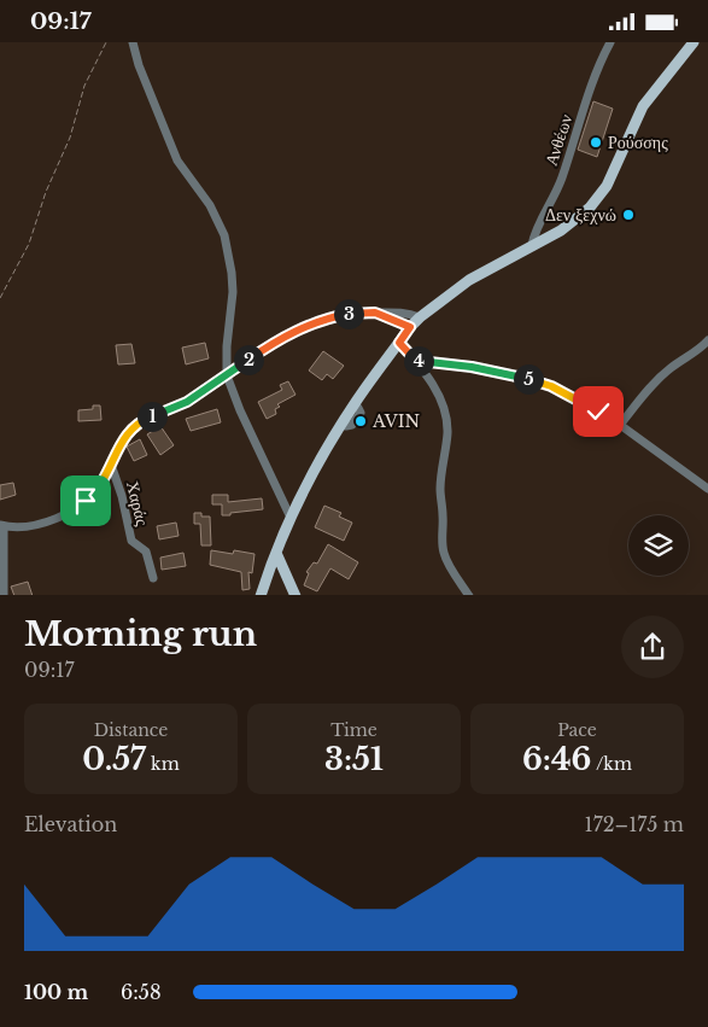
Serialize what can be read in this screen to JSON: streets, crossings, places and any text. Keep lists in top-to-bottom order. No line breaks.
{"streets":{"street":["Ανθέων","Χαράς"]},"places":["Ρούσσης","Δεν ξεχνώ","AVIN"],"page":{"status":"09:17","pins":["3","2","4","5","1"],"heading":["Morning run","09:17"],"stats":[["Distance","0.57 km"],["Time","3:51"],["Pace","6:46 /km"]],"chart":["Elevation","172–175 m"],"list":[{"name":"100 m","note":"6:58"}]}}
